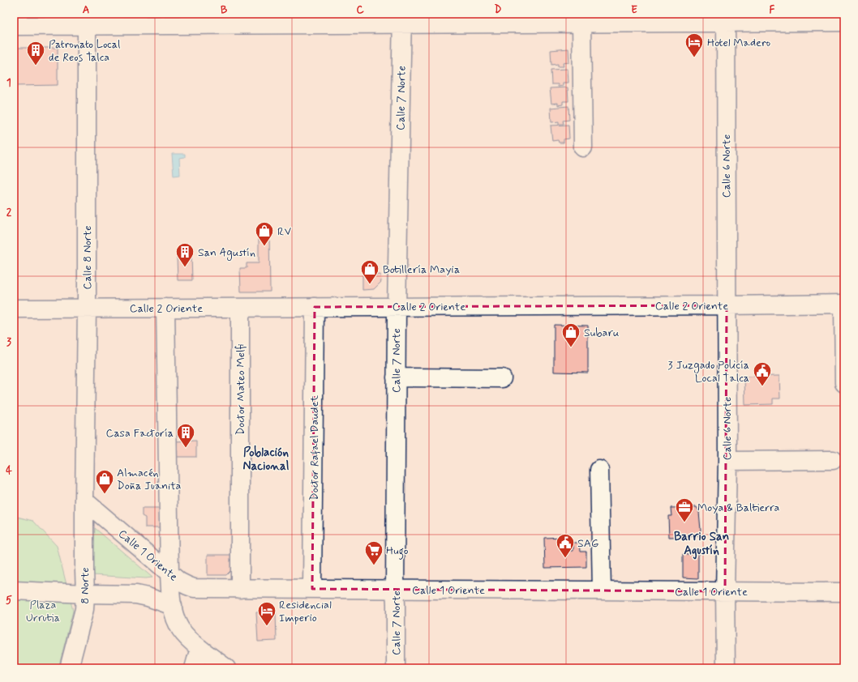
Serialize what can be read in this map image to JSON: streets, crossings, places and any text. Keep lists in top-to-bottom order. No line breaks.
{"streets":{"street":["Calle 7 Norte","Calle 6 Norte","Calle 8 Norte","Calle 2 Oriente","Doctor Mateo Melfi","Doctor Rafael Daudet","Calle 1 Oriente","8 Norte"]},"crossings":[["Calle 7 Norte","Calle 2 Oriente"],["Calle 7 Norte","Calle 1 Oriente"],["Calle 6 Norte","Calle 2 Oriente"],["Calle 6 Norte","Calle 1 Oriente"],["Calle 8 Norte","Calle 2 Oriente"],["Calle 8 Norte","Calle 1 Oriente"],["Calle 8 Norte","8 Norte"],["Calle 2 Oriente","Doctor Mateo Melfi"],["Calle 2 Oriente","Doctor Rafael Daudet"],["Doctor Mateo Melfi","Calle 1 Oriente"],["Doctor Rafael Daudet","Calle 1 Oriente"],["Calle 1 Oriente","8 Norte"]],"districts":["Población Nacional","Barrio San Agustín"],"parks":["Plaza Urrutia"],"places":{"hotel":["Hotel Madero","Residencial Imperio"],"building":["Patronato Local de Reos Talca","San Agustín","Casa Factoría"],"shop":["RV","Botillería Mayia","Subaru","Almacén Doña Juanita"],"public building":["3 Juzgado Policía Local Talca","SAG"],"office":["Moya & Baltierra"],"supermarket":["Hugo"]},"grid":{"columns":["A","B","C","D","E","F"],"rows":["1","2","3","4","5"]}}
